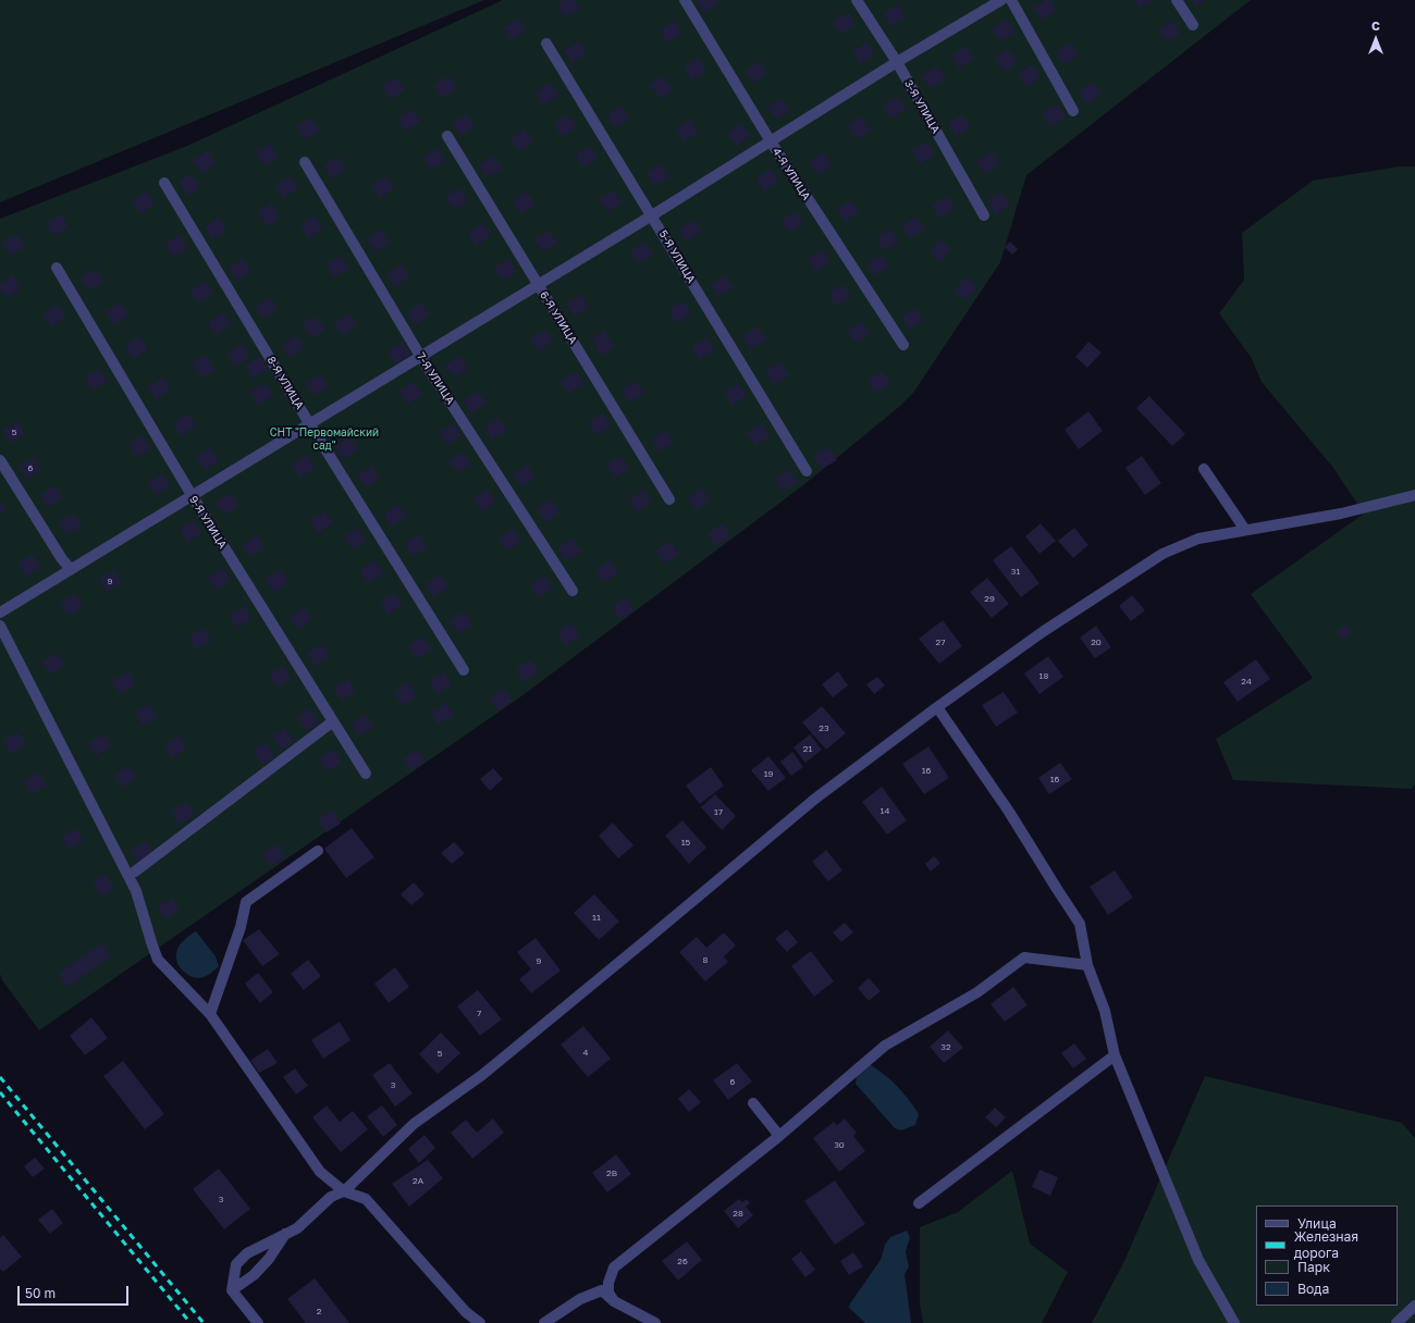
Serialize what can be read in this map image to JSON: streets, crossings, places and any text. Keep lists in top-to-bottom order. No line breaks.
{"streets":{"street":["3-Я УЛИЦА","4-Я УЛИЦА","5-Я УЛИЦА","6-Я УЛИЦА","7-Я УЛИЦА","8-Я УЛИЦА","9-Я УЛИЦА"]},"parks":["СНТ \"Первомайский сад\""],"house_numbers":["5","6","31","9","29","27","20","18","24","23","21","16","19","16","14","17","15","11","8","9","7","32","4","5","6","3","30","2В","2А","3","28","26","2"],"legend":["Улица","Железная дорога","Парк","Вода"],"scale_bar":"50 m","north":"top"}
